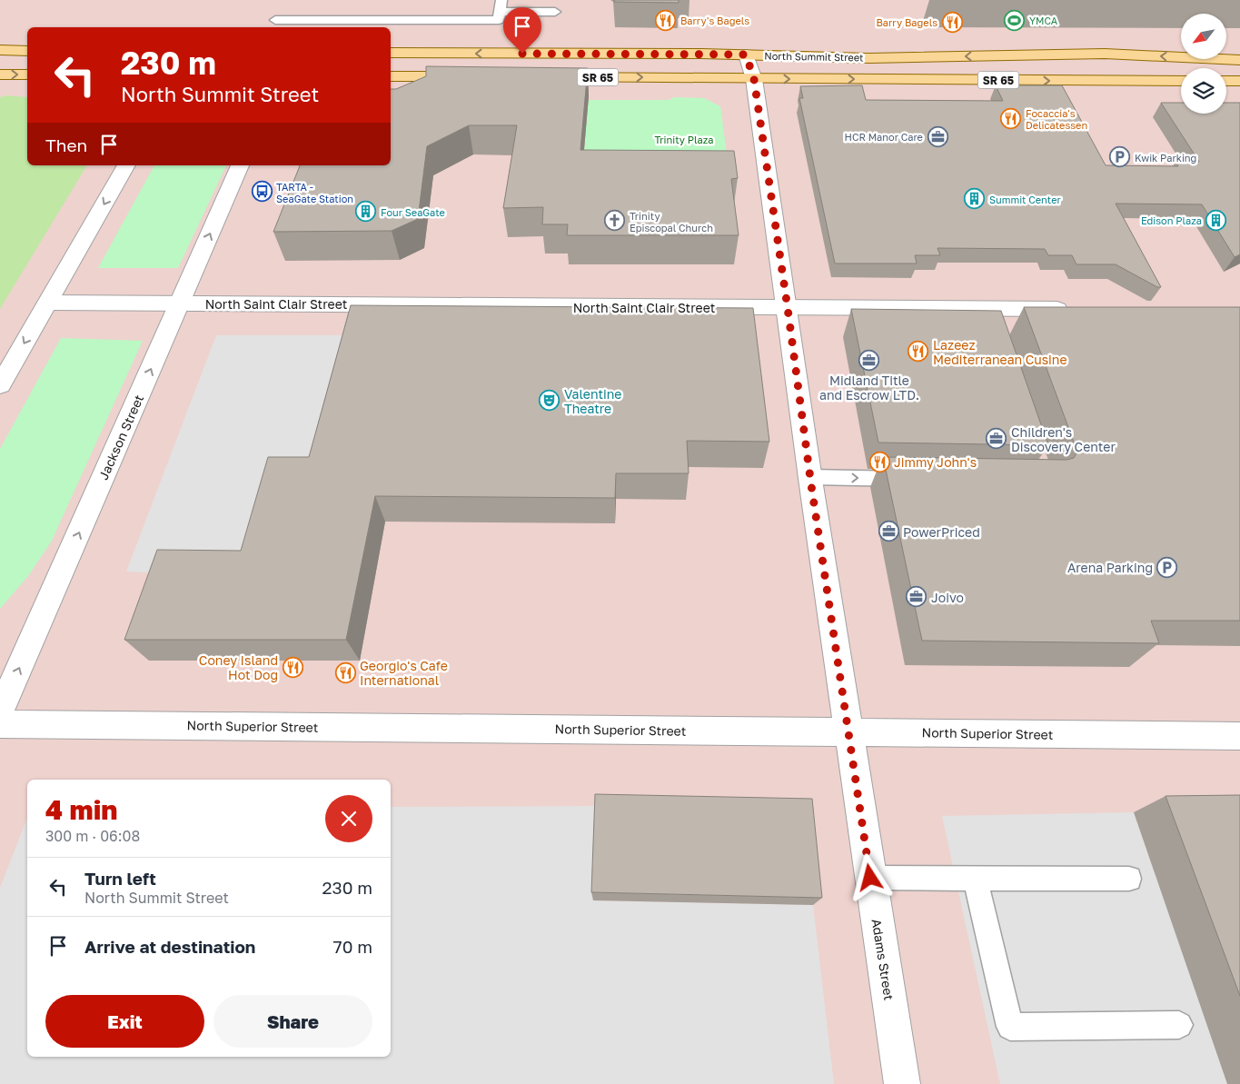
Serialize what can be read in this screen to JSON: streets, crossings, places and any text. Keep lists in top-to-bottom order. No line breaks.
{"streets":{"main road":["North Summit Street","SR 65"],"street":["North Saint Clair Street","Jackson Street","North Superior Street","Adams Street"]},"crossings":[["North Summit Street","Adams Street"],["North Saint Clair Street","Jackson Street"],["North Saint Clair Street","Adams Street"],["North Superior Street","Adams Street"]],"parks":["Trinity Plaza"],"places":{"restaurant":["Barry's Bagels","Barry Bagels","Focaccia's Delicatessen","Lazeez Mediterranean Cusine","Jimmy John's","Coney Island Hot Dog","Georgio's Cafe International"],"sports":["YMCA"],"office":["HCR Manor Care","Midland Title and Escrow LTD.","Children's Discovery Center","PowerPriced","Joivo"],"parking":["Kwik Parking","Arena Parking"],"bus stop":["TARTA - SeaGate Station"],"building":["Summit Center","Four SeaGate","Edison Plaza"],"church":["Trinity Episcopal Church"],"theatre":["Valentine Theatre"]},"north":"bottom left","page":{"turn":["230 m","North Summit Street"],"then":"Then","heading":["4 min","300 m · 06:08"],"list":[{"name":"Turn left","note":"North Summit Street","value":"230 m"},{"name":"Arrive at destination","value":"70 m"}],"buttons":["Exit","Share"]}}
